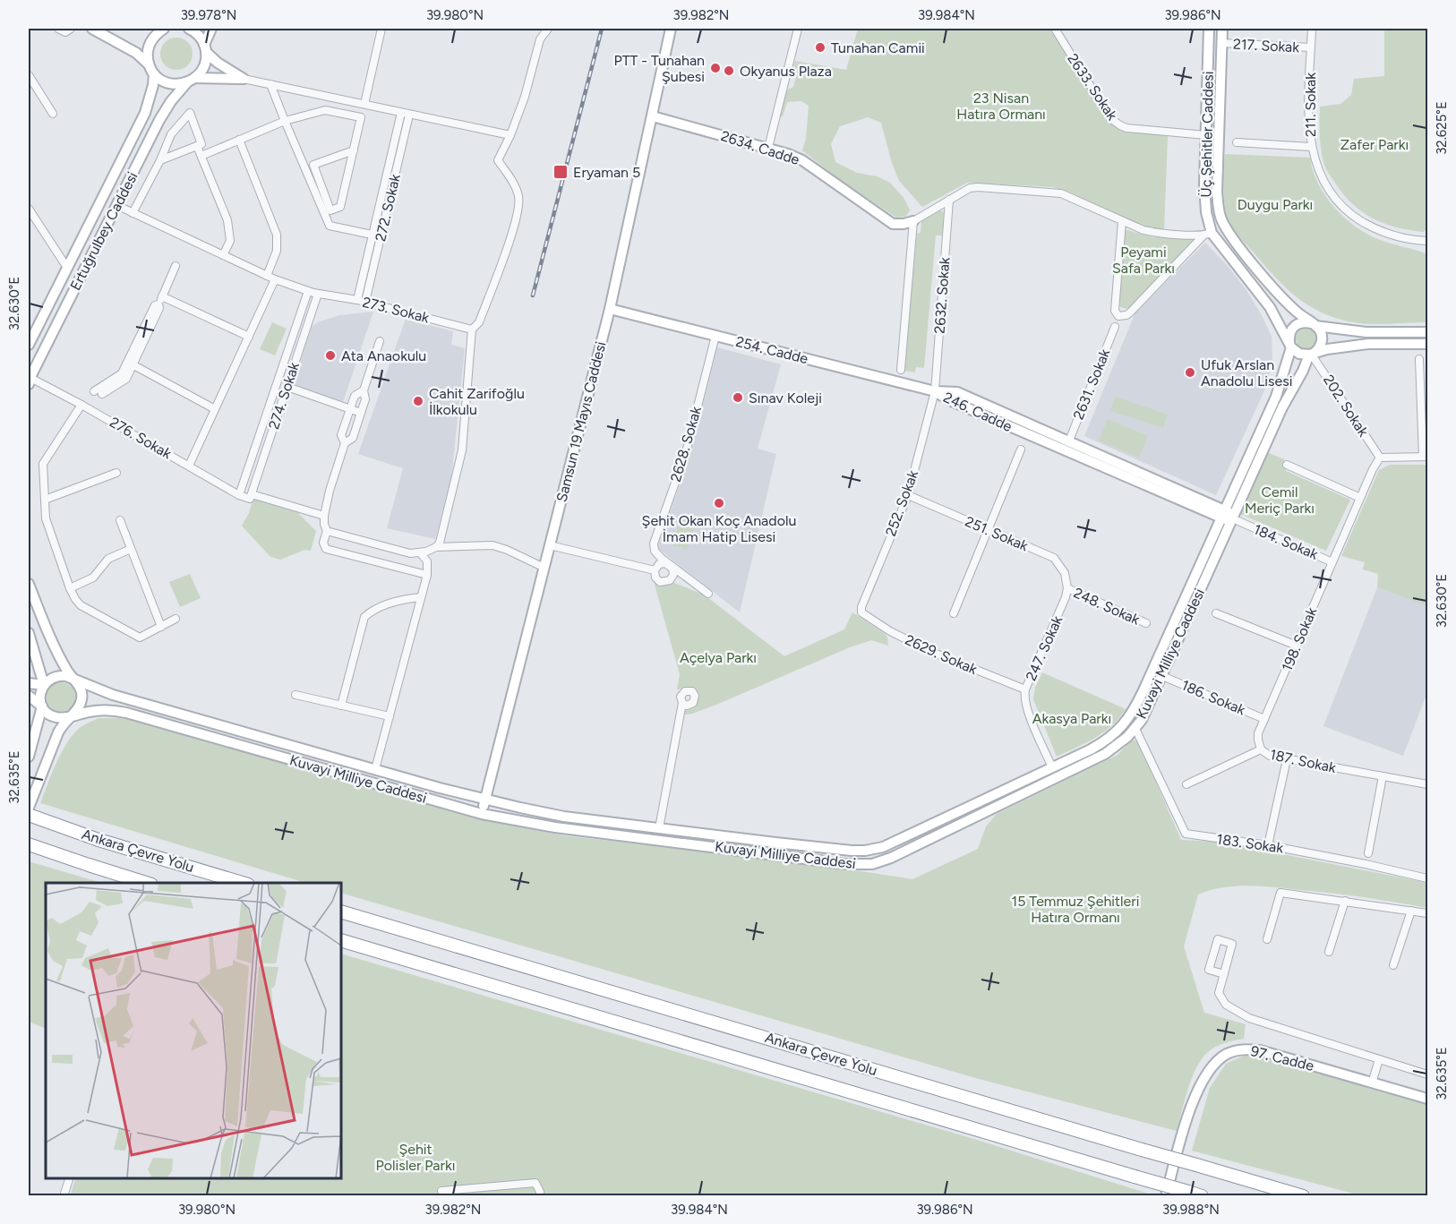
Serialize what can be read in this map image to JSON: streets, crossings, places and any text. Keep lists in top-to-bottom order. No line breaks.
{"streets":{"highway":["Ankara Çevre Yolu"],"main road":["Üç Şehitler Caddesi","2634. Cadde","Ertuğrulbey Caddesi","254. Cadde","246. Cadde","Samsun 19 Mayıs Caddesi","Kuvayi Milliye Caddesi","97. Cadde"],"street":["217. Sokak","2633. Sokak","211. Sokak","272. Sokak","2632. Sokak","273. Sokak","2631. Sokak","274. Sokak","202. Sokak","276. Sokak","2628. Sokak","252. Sokak","251. Sokak","184. Sokak","248. Sokak","198. Sokak","247. Sokak","2629. Sokak","186. Sokak","187. Sokak","183. Sokak"]},"crossings":[["217. Sokak","211. Sokak"],["217. Sokak","Üç Şehitler Caddesi"],["2633. Sokak","Üç Şehitler Caddesi"],["Üç Şehitler Caddesi","202. Sokak"],["Üç Şehitler Caddesi","Kuvayi Milliye Caddesi"],["2634. Cadde","Samsun 19 Mayıs Caddesi"],["272. Sokak","273. Sokak"],["Ertuğrulbey Caddesi","273. Sokak"],["Ertuğrulbey Caddesi","276. Sokak"],["2632. Sokak","254. Cadde"],["2632. Sokak","246. Cadde"],["2632. Sokak","252. Sokak"],["273. Sokak","274. Sokak"],["254. Cadde","246. Cadde"],["254. Cadde","Samsun 19 Mayıs Caddesi"],["254. Cadde","2628. Sokak"],["254. Cadde","252. Sokak"],["2631. Sokak","246. Cadde"],["274. Sokak","276. Sokak"],["202. Sokak","198. Sokak"],["202. Sokak","Kuvayi Milliye Caddesi"],["246. Cadde","252. Sokak"],["246. Cadde","Kuvayi Milliye Caddesi"],["Samsun 19 Mayıs Caddesi","Kuvayi Milliye Caddesi"],["252. Sokak","251. Sokak"],["252. Sokak","2629. Sokak"],["251. Sokak","248. Sokak"],["251. Sokak","247. Sokak"],["184. Sokak","198. Sokak"],["184. Sokak","Kuvayi Milliye Caddesi"],["248. Sokak","247. Sokak"],["198. Sokak","186. Sokak"],["198. Sokak","187. Sokak"],["247. Sokak","Kuvayi Milliye Caddesi"],["247. Sokak","2629. Sokak"],["Kuvayi Milliye Caddesi","186. Sokak"],["Kuvayi Milliye Caddesi","183. Sokak"]],"parks":["23 Nisan Hatıra Ormanı","Zafer Parkı","Duygu Parkı","Peyami Safa Parkı","Cemil Meriç Parkı","Açelya Parkı","Akasya Parkı","15 Temmuz Şehitleri Hatıra Ormanı","Şehit Polisler Parkı"],"places":{"other":["Tunahan Camii","PTT - Tunahan Şubesi","Okyanus Plaza","Ata Anaokulu","Ufuk Arslan Anadolu Lisesi","Sınav Koleji","Cahit Zarifoğlu İlkokulu","Şehit Okan Koç Anadolu İmam Hatip Lisesi"],"transit":["Eryaman 5"]},"coordinates":["39.978°N","39.980°N","39.982°N","39.984°N","39.986°N","32.625°E","32.630°E","32.635°E","39.988°N"]}
